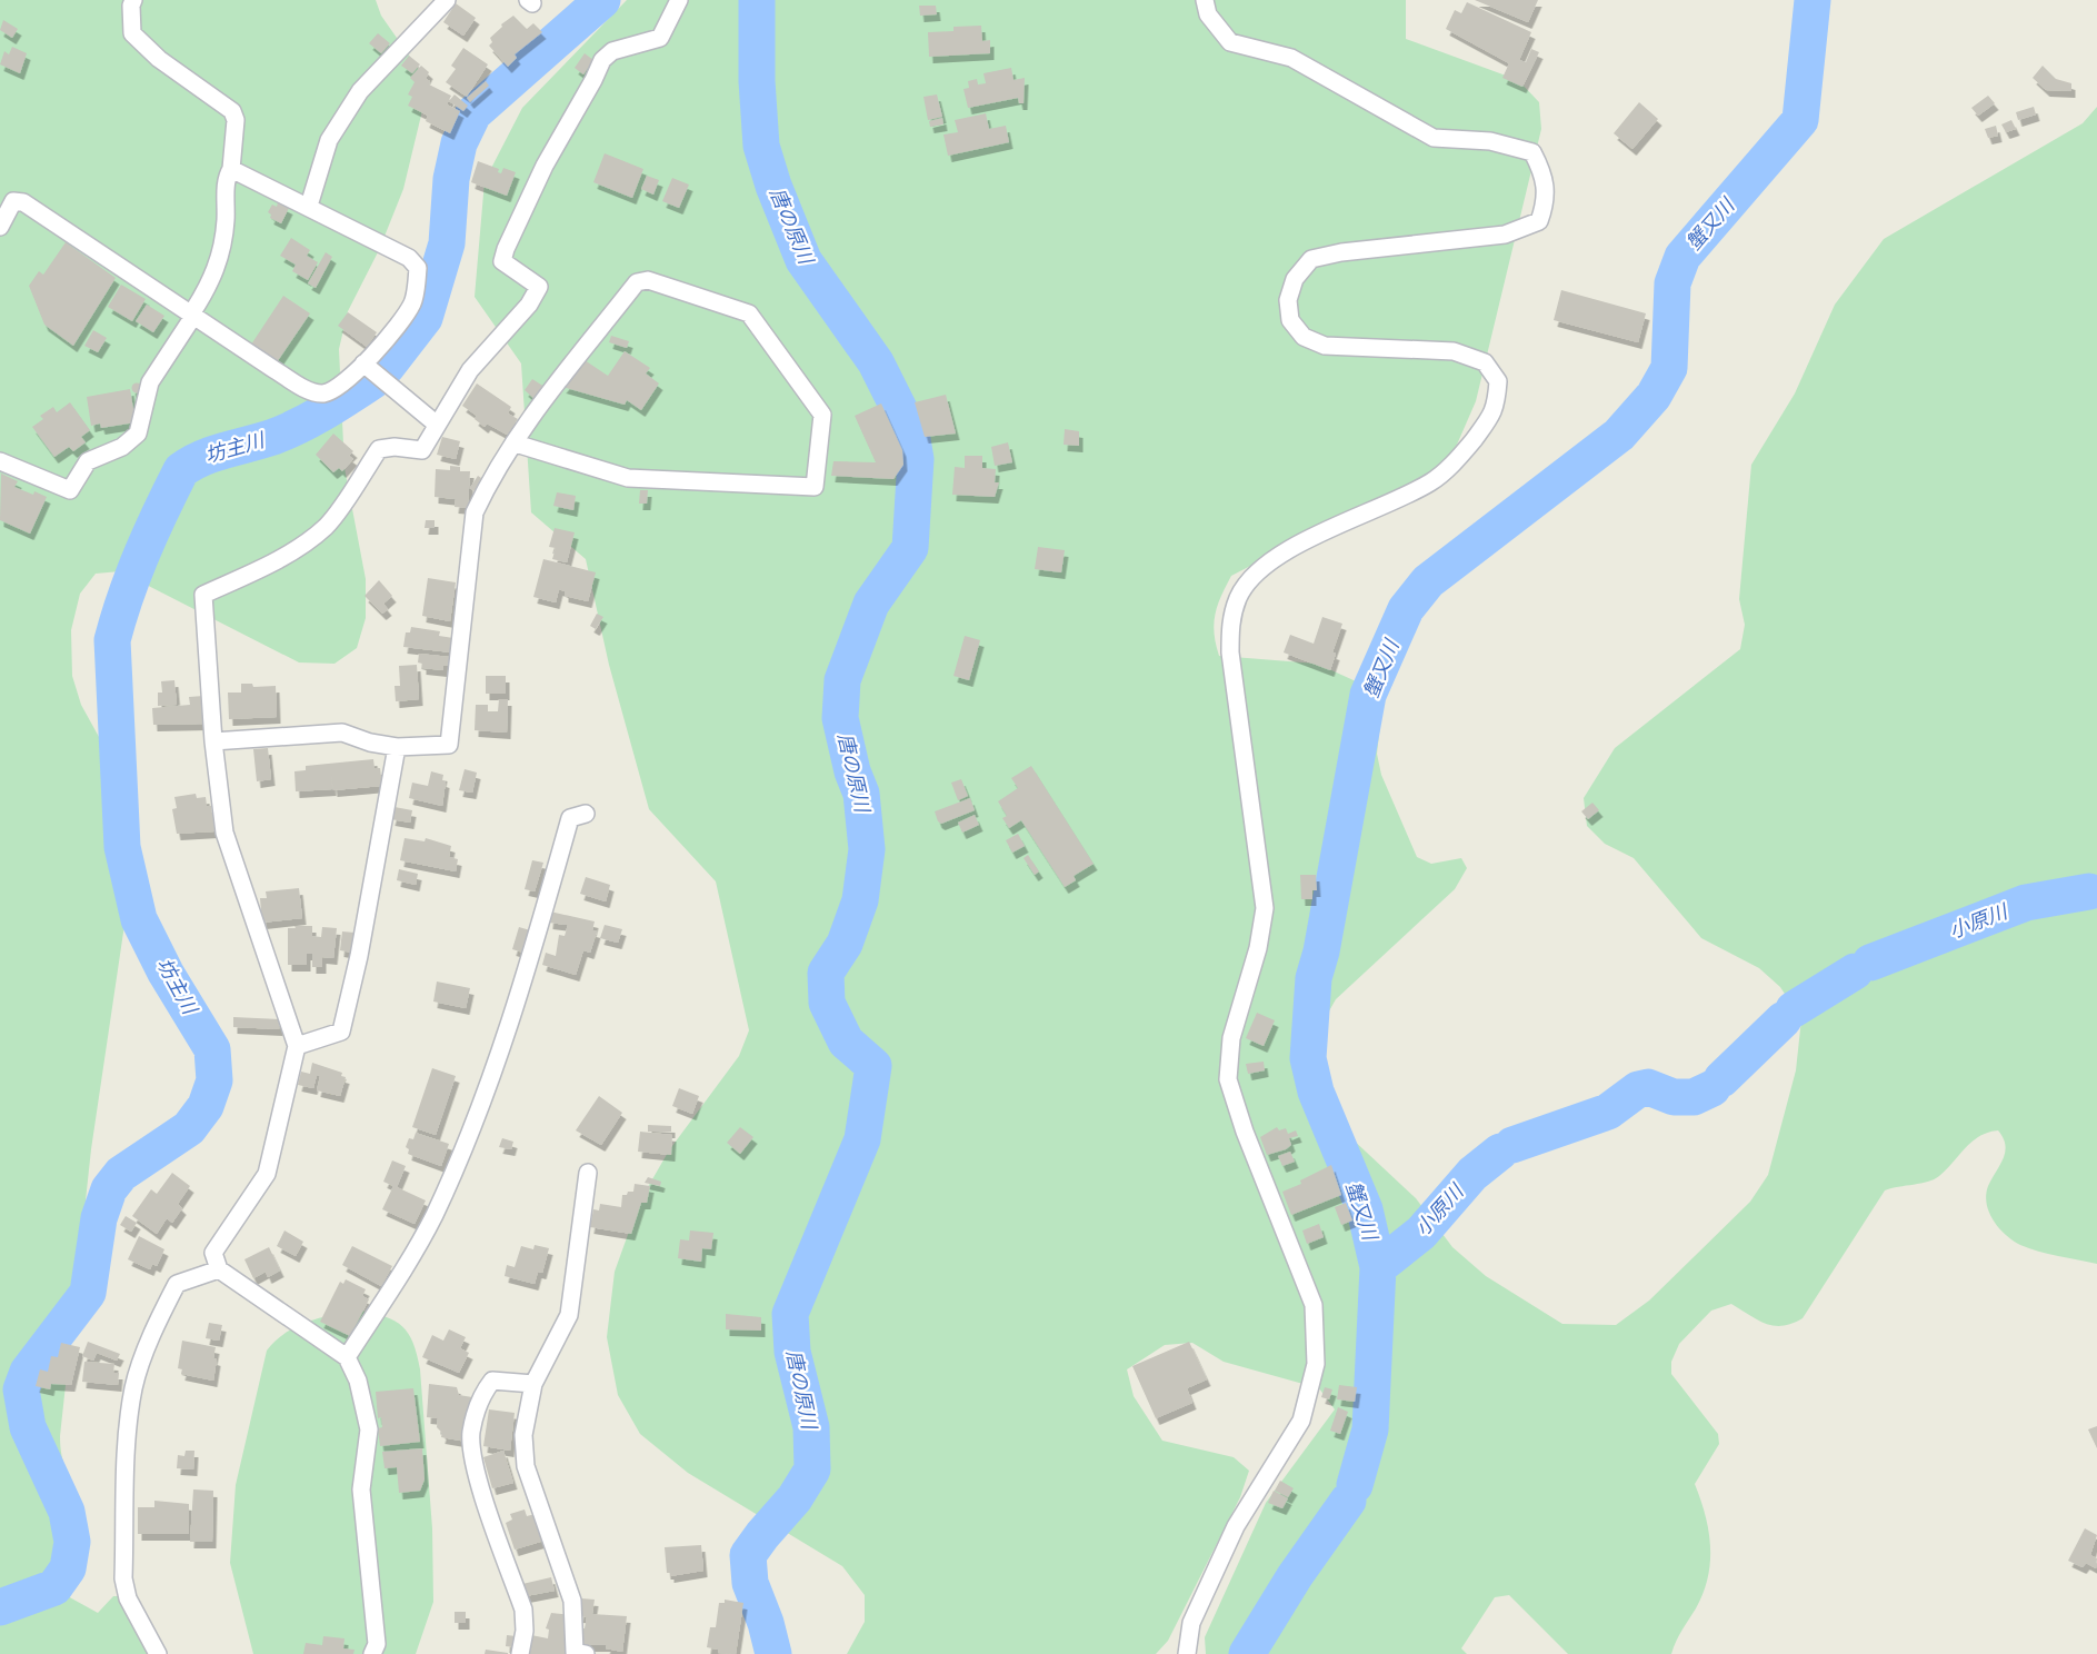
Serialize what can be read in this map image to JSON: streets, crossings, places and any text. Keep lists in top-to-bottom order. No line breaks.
{"water":["蟹又川","唐の原川","坊主川","小原川"]}
